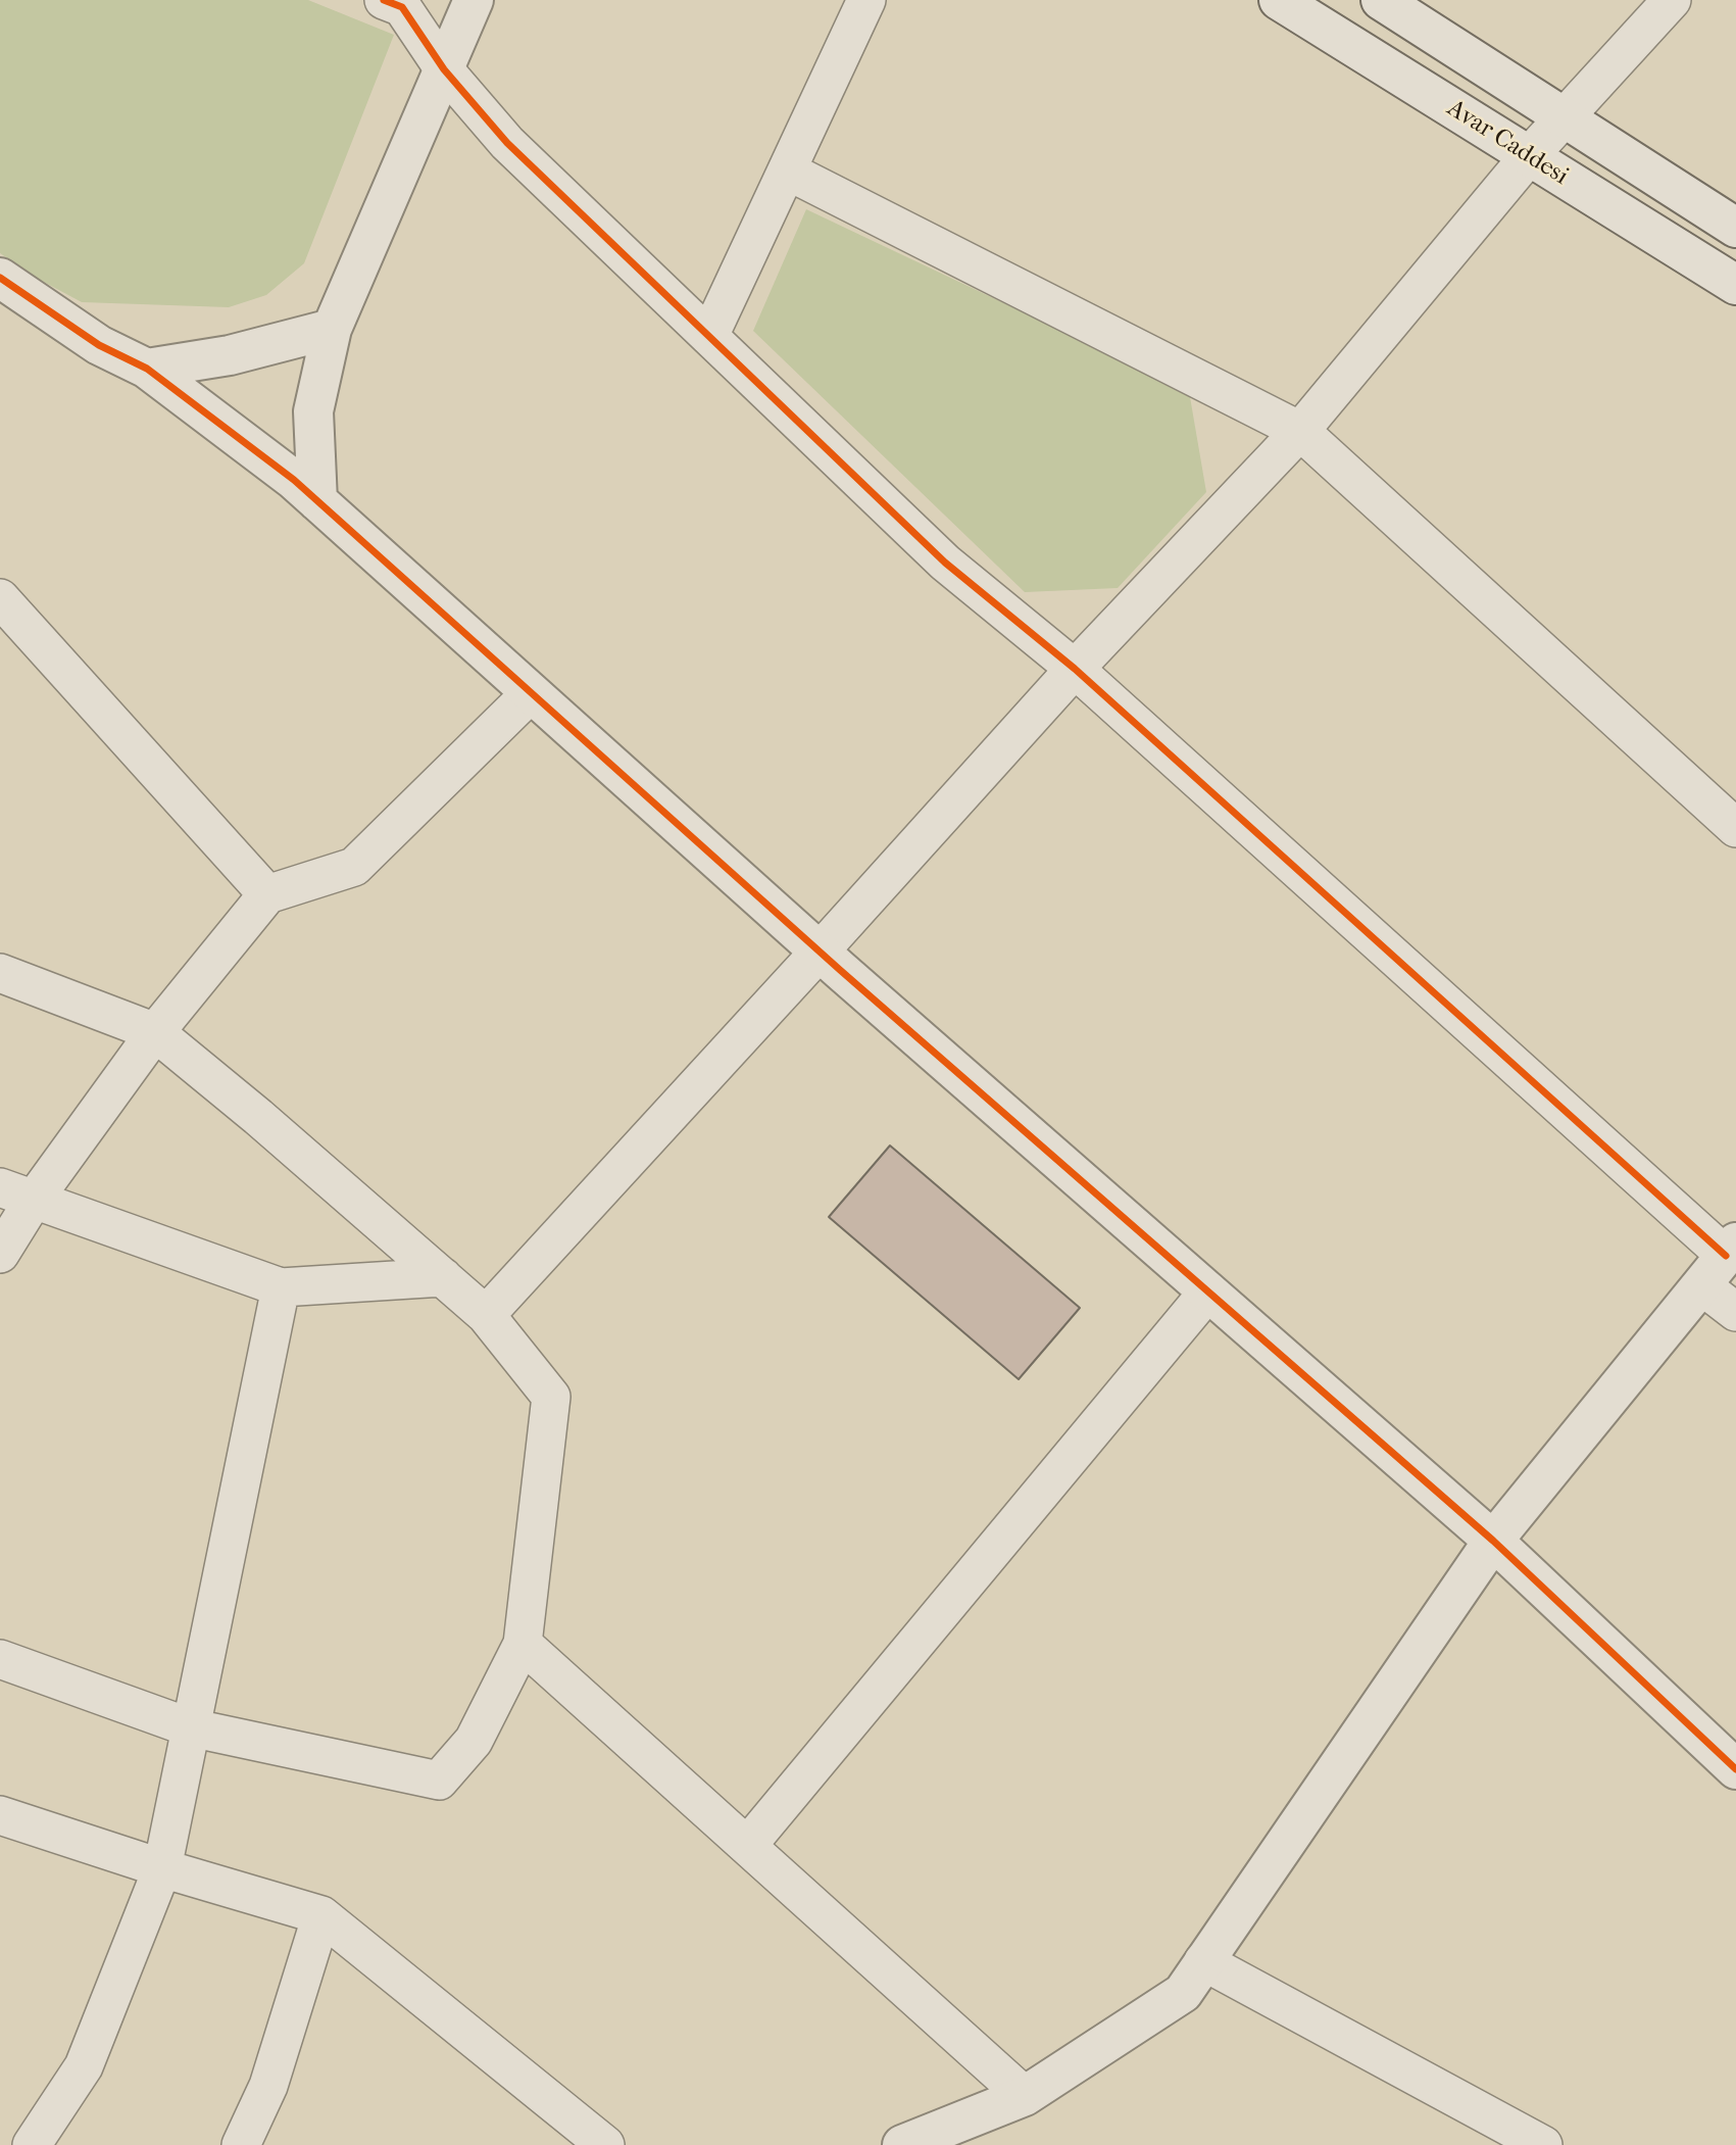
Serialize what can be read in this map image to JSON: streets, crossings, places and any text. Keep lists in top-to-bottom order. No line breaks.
{"streets":{"street":["Avar Caddesi"]}}
